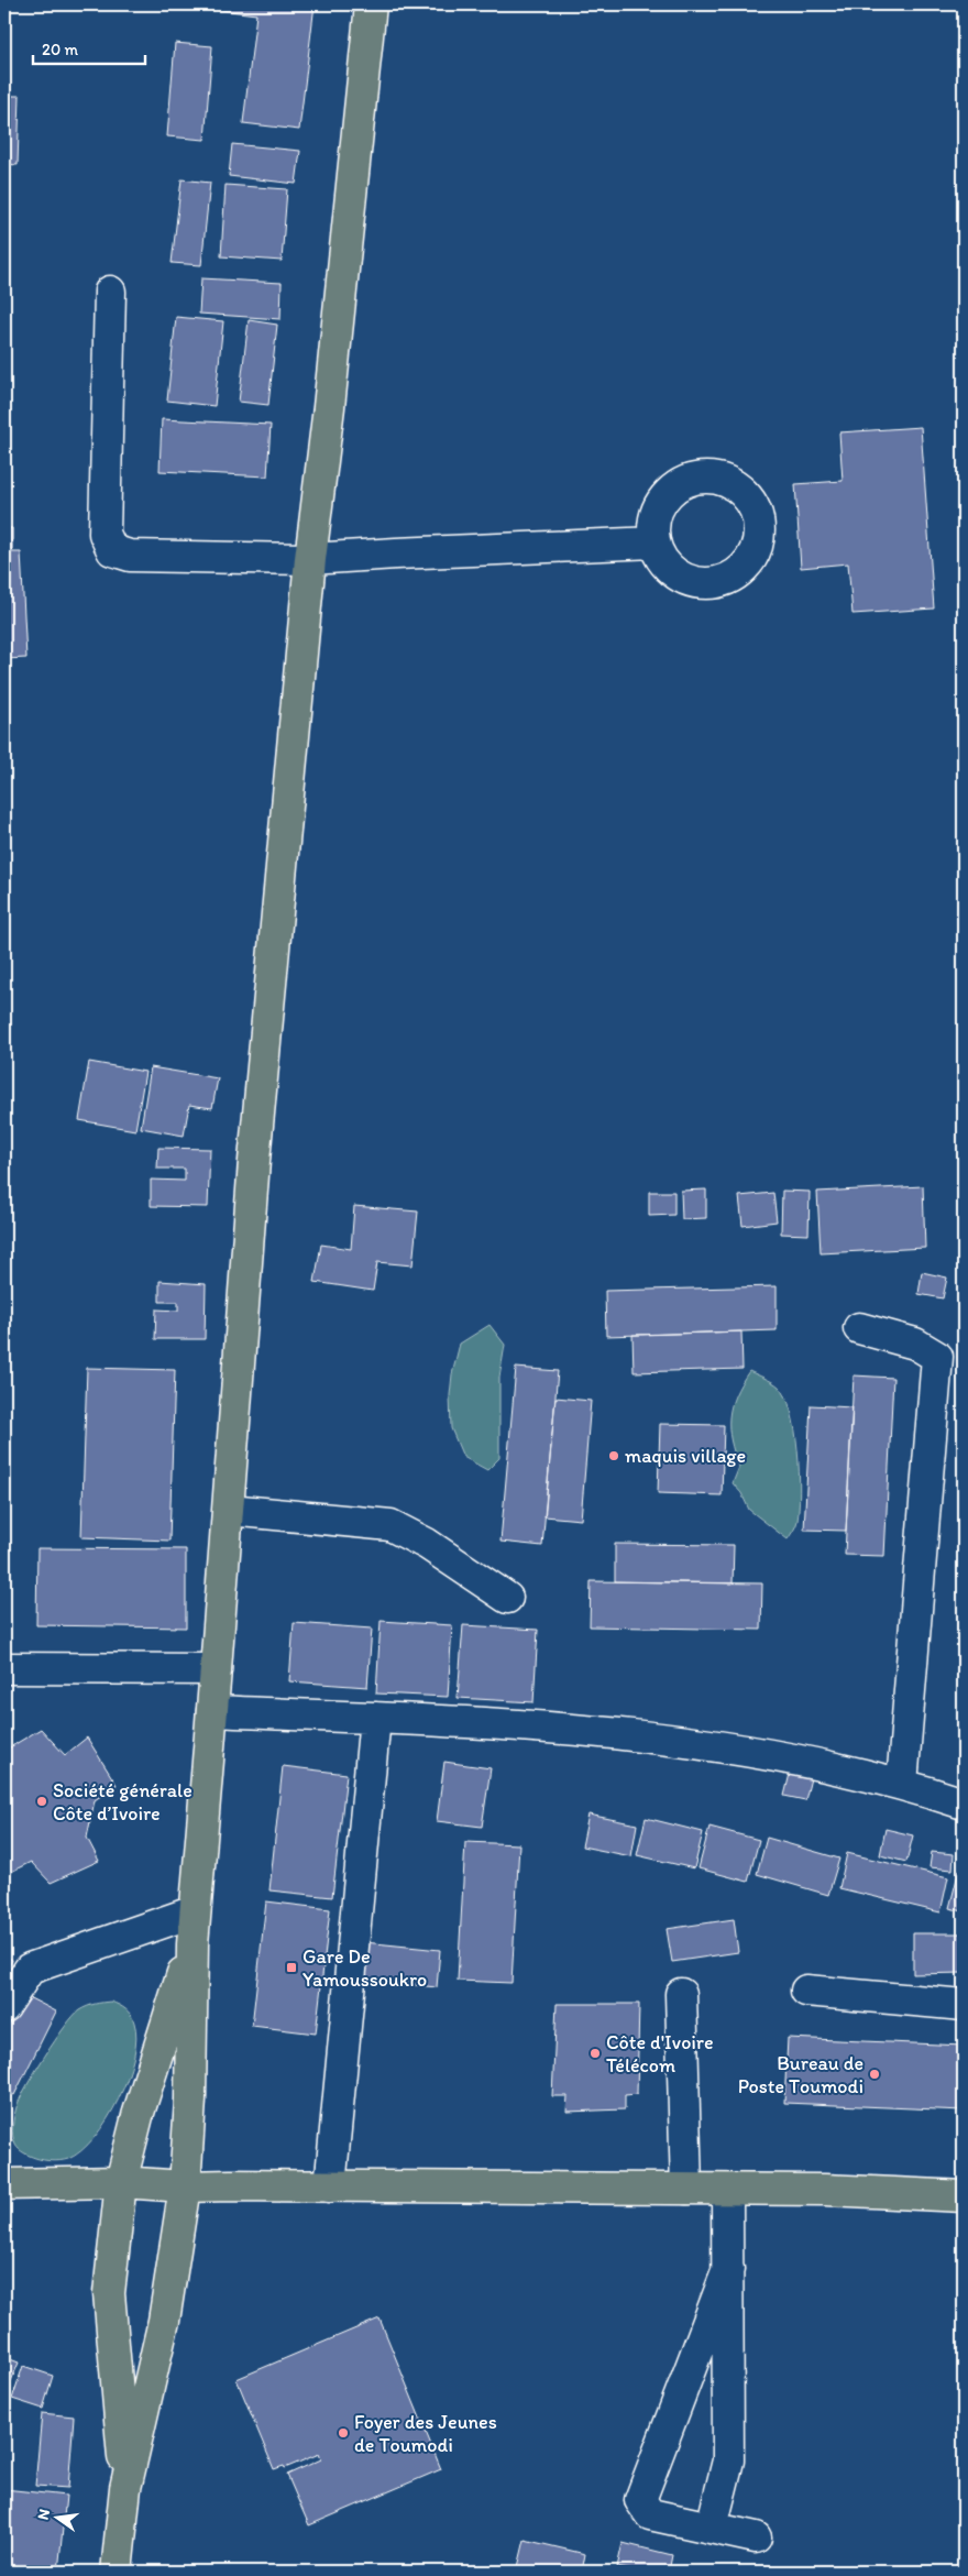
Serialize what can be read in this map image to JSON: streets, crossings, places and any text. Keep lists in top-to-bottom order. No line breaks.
{"places":{"other":["maquis village","Société générale Côte d’Ivoire","Côte d'Ivoire Télécom","Bureau de Poste Toumodi","Foyer des Jeunes de Toumodi"],"transit":["Gare De Yamoussoukro"]},"scale_bar":"20 m","north":"left"}
